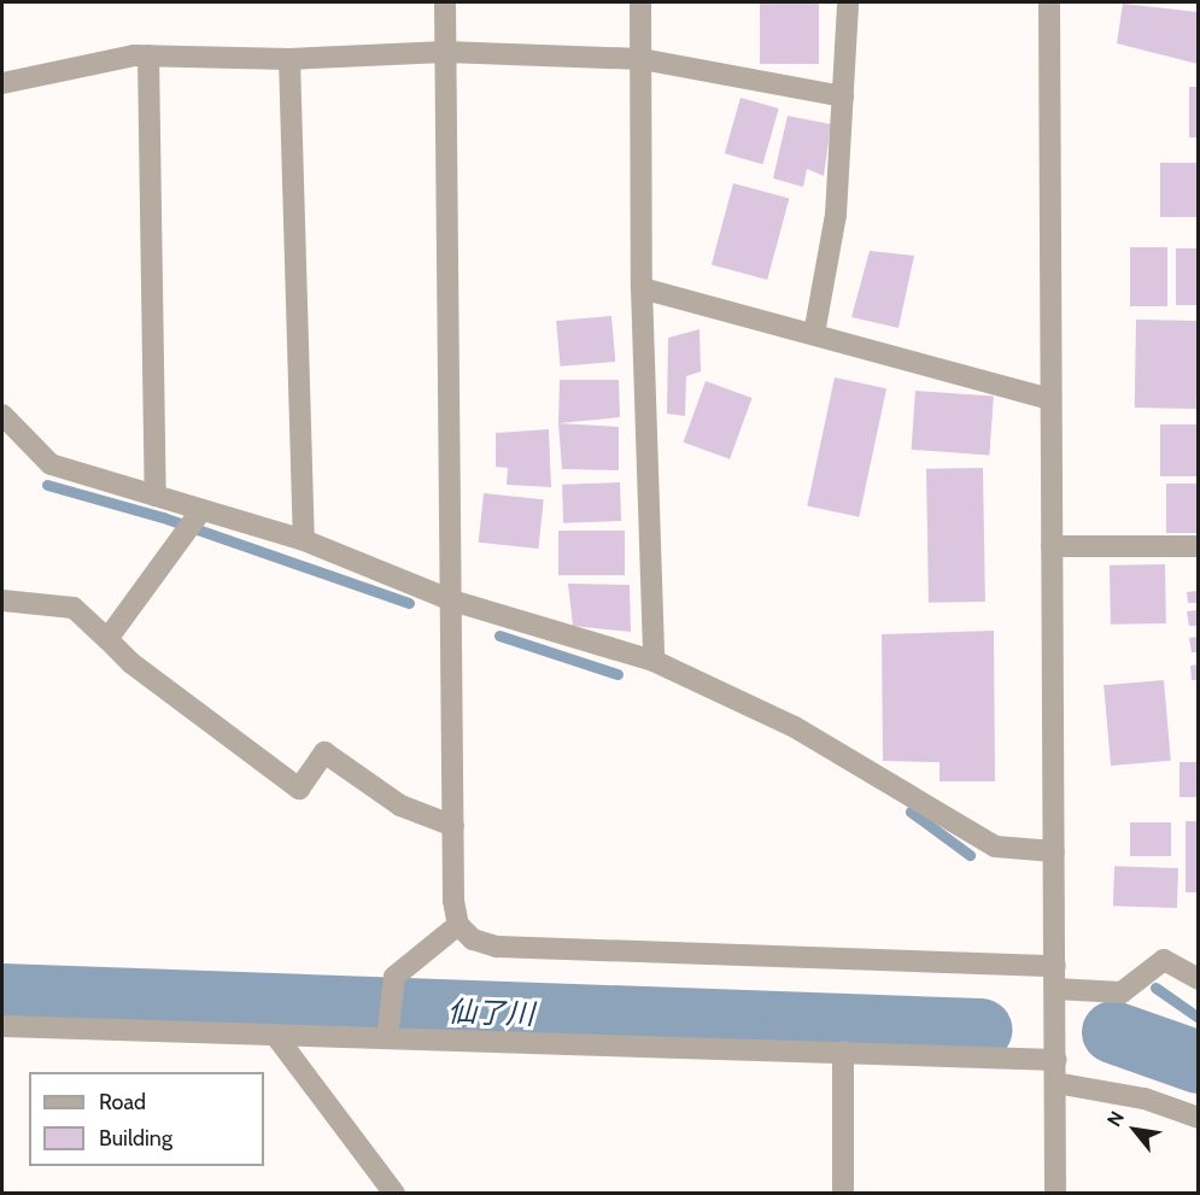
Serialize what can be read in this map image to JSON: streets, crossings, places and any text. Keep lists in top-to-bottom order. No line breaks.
{"water":["仙了川"],"legend":["Road","Building"],"north":"top left"}
